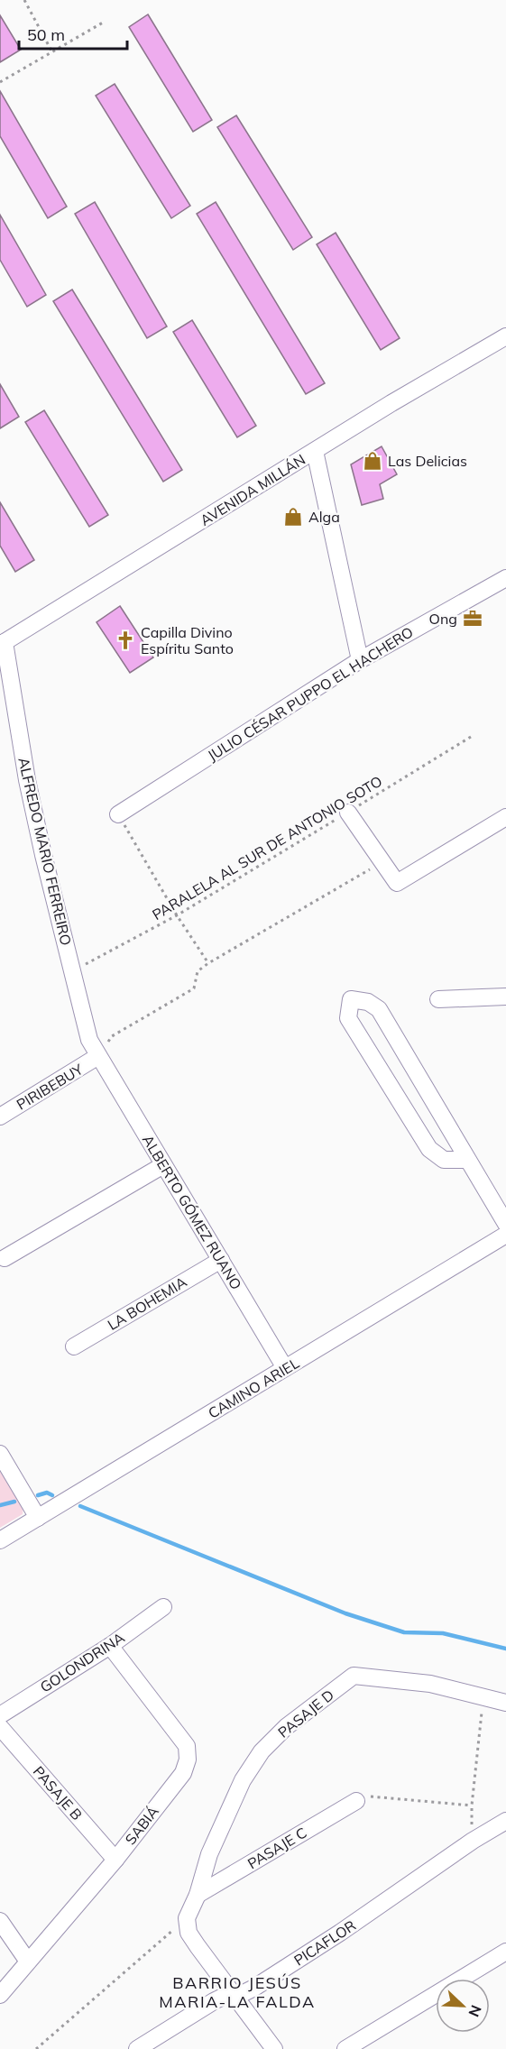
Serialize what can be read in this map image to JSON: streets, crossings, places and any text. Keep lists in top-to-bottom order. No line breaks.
{"streets":{"street":["AVENIDA MILLÁN","JULIO CÉSAR PUPPO EL HACHERO","ALFREDO MARIO FERREIRO","PIRIBEBUY","ALBERTO GÓMEZ RUANO","LA BOHEMIA","CAMINO ARIEL","GOLONDRINA","PASAJE D","PASAJE B","SABIÁ","PASAJE C","PICAFLOR"],"path":["PARALELA AL SUR DE ANTONIO SOTO"]},"crossings":[["AVENIDA MILLÁN","ALFREDO MARIO FERREIRO"],["PARALELA AL SUR DE ANTONIO SOTO","ALFREDO MARIO FERREIRO"],["ALFREDO MARIO FERREIRO","PIRIBEBUY"],["ALFREDO MARIO FERREIRO","ALBERTO GÓMEZ RUANO"],["PIRIBEBUY","ALBERTO GÓMEZ RUANO"],["ALBERTO GÓMEZ RUANO","LA BOHEMIA"],["ALBERTO GÓMEZ RUANO","CAMINO ARIEL"],["GOLONDRINA","SABIÁ"],["PASAJE D","PASAJE C"],["PASAJE B","SABIÁ"]],"districts":["BARRIO JESÚS MARIA-LA FALDA"],"places":{"shop":["Las Delicias","Alga"],"office":["Ong"],"church":["Capilla Divino Espíritu Santo"]},"scale_bar":"50 m","north":"bottom right"}
